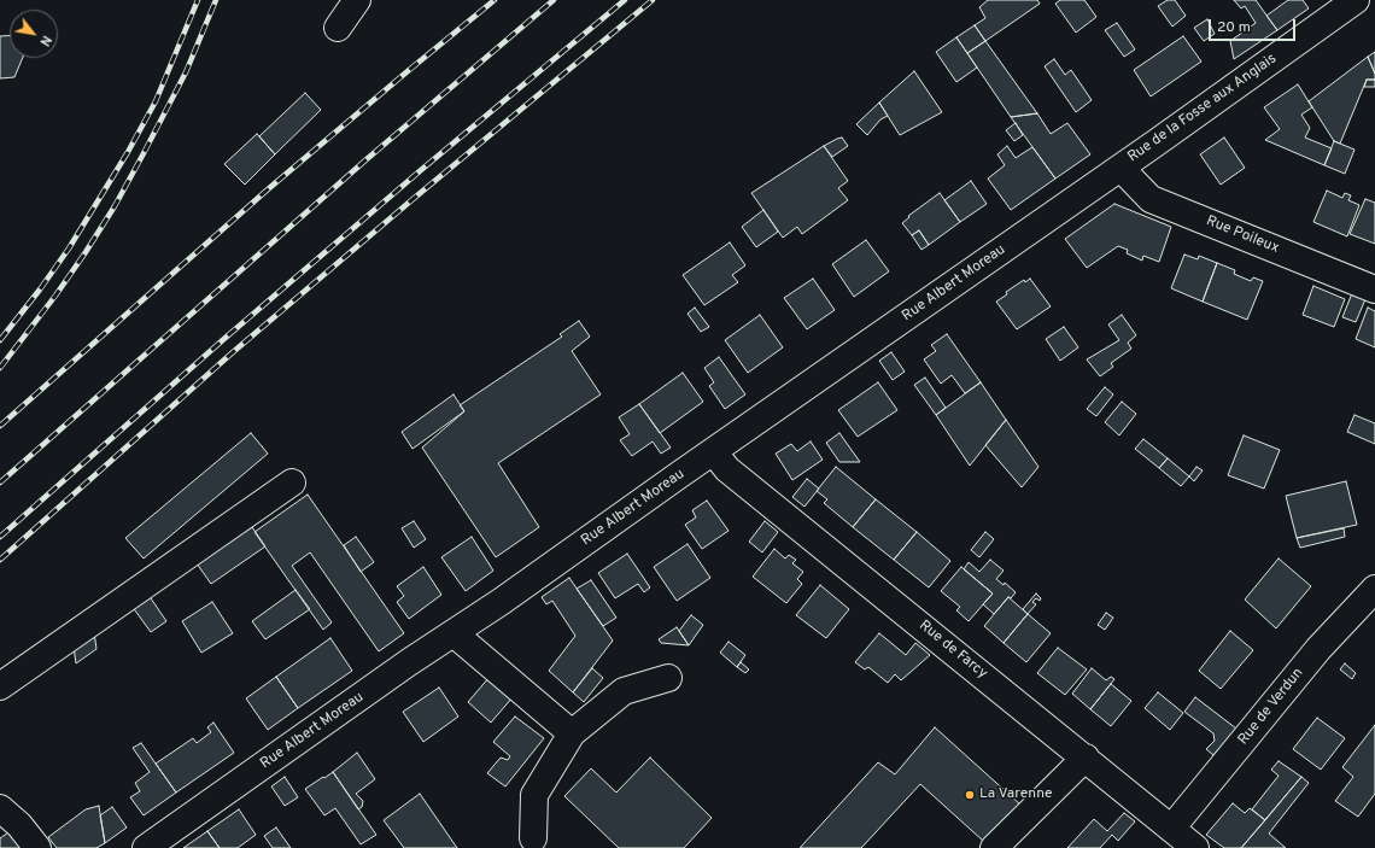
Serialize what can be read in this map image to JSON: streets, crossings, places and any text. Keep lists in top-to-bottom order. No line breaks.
{"streets":{"street":["Rue de la Fosse aux Anglais","Rue Poileux","Rue Albert Moreau","Rue de Farcy","Rue de Verdun"]},"crossings":[["Rue de la Fosse aux Anglais","Rue Poileux"],["Rue de la Fosse aux Anglais","Rue Albert Moreau"],["Rue Poileux","Rue Albert Moreau"],["Rue Albert Moreau","Rue de Farcy"],["Rue de Farcy","Rue de Verdun"]],"places":["La Varenne"],"scale_bar":"20 m","north":"bottom right"}
